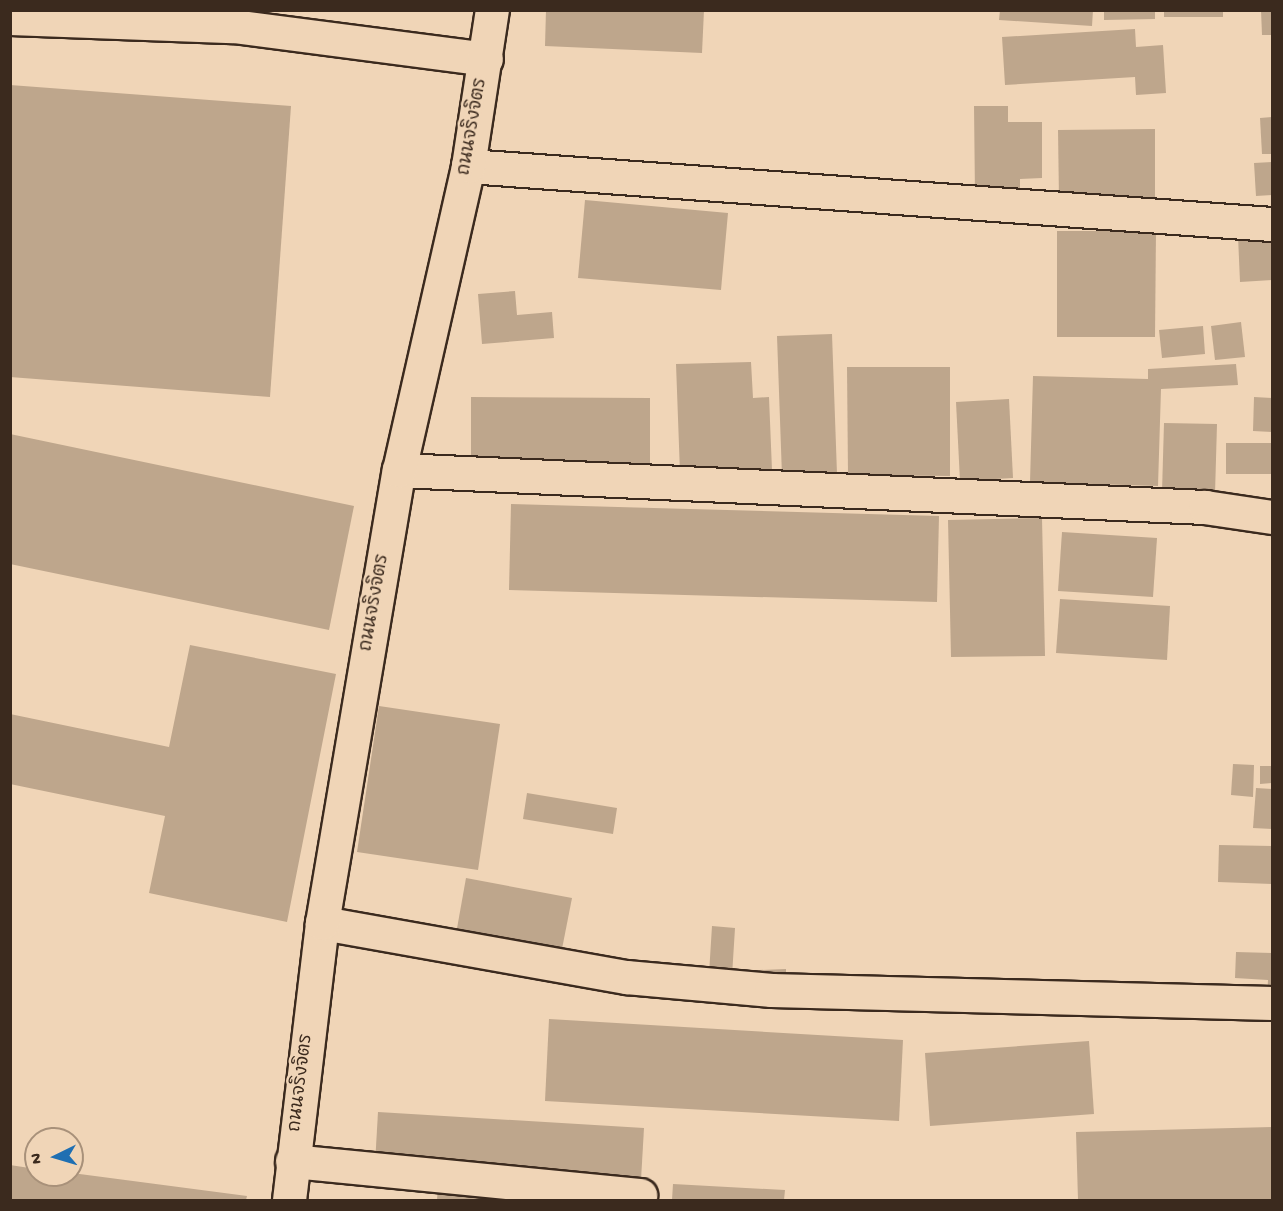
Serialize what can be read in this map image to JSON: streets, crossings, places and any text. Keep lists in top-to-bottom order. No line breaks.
{"streets":{"street":["ถนนจริงจิตร"]},"north":"left"}
